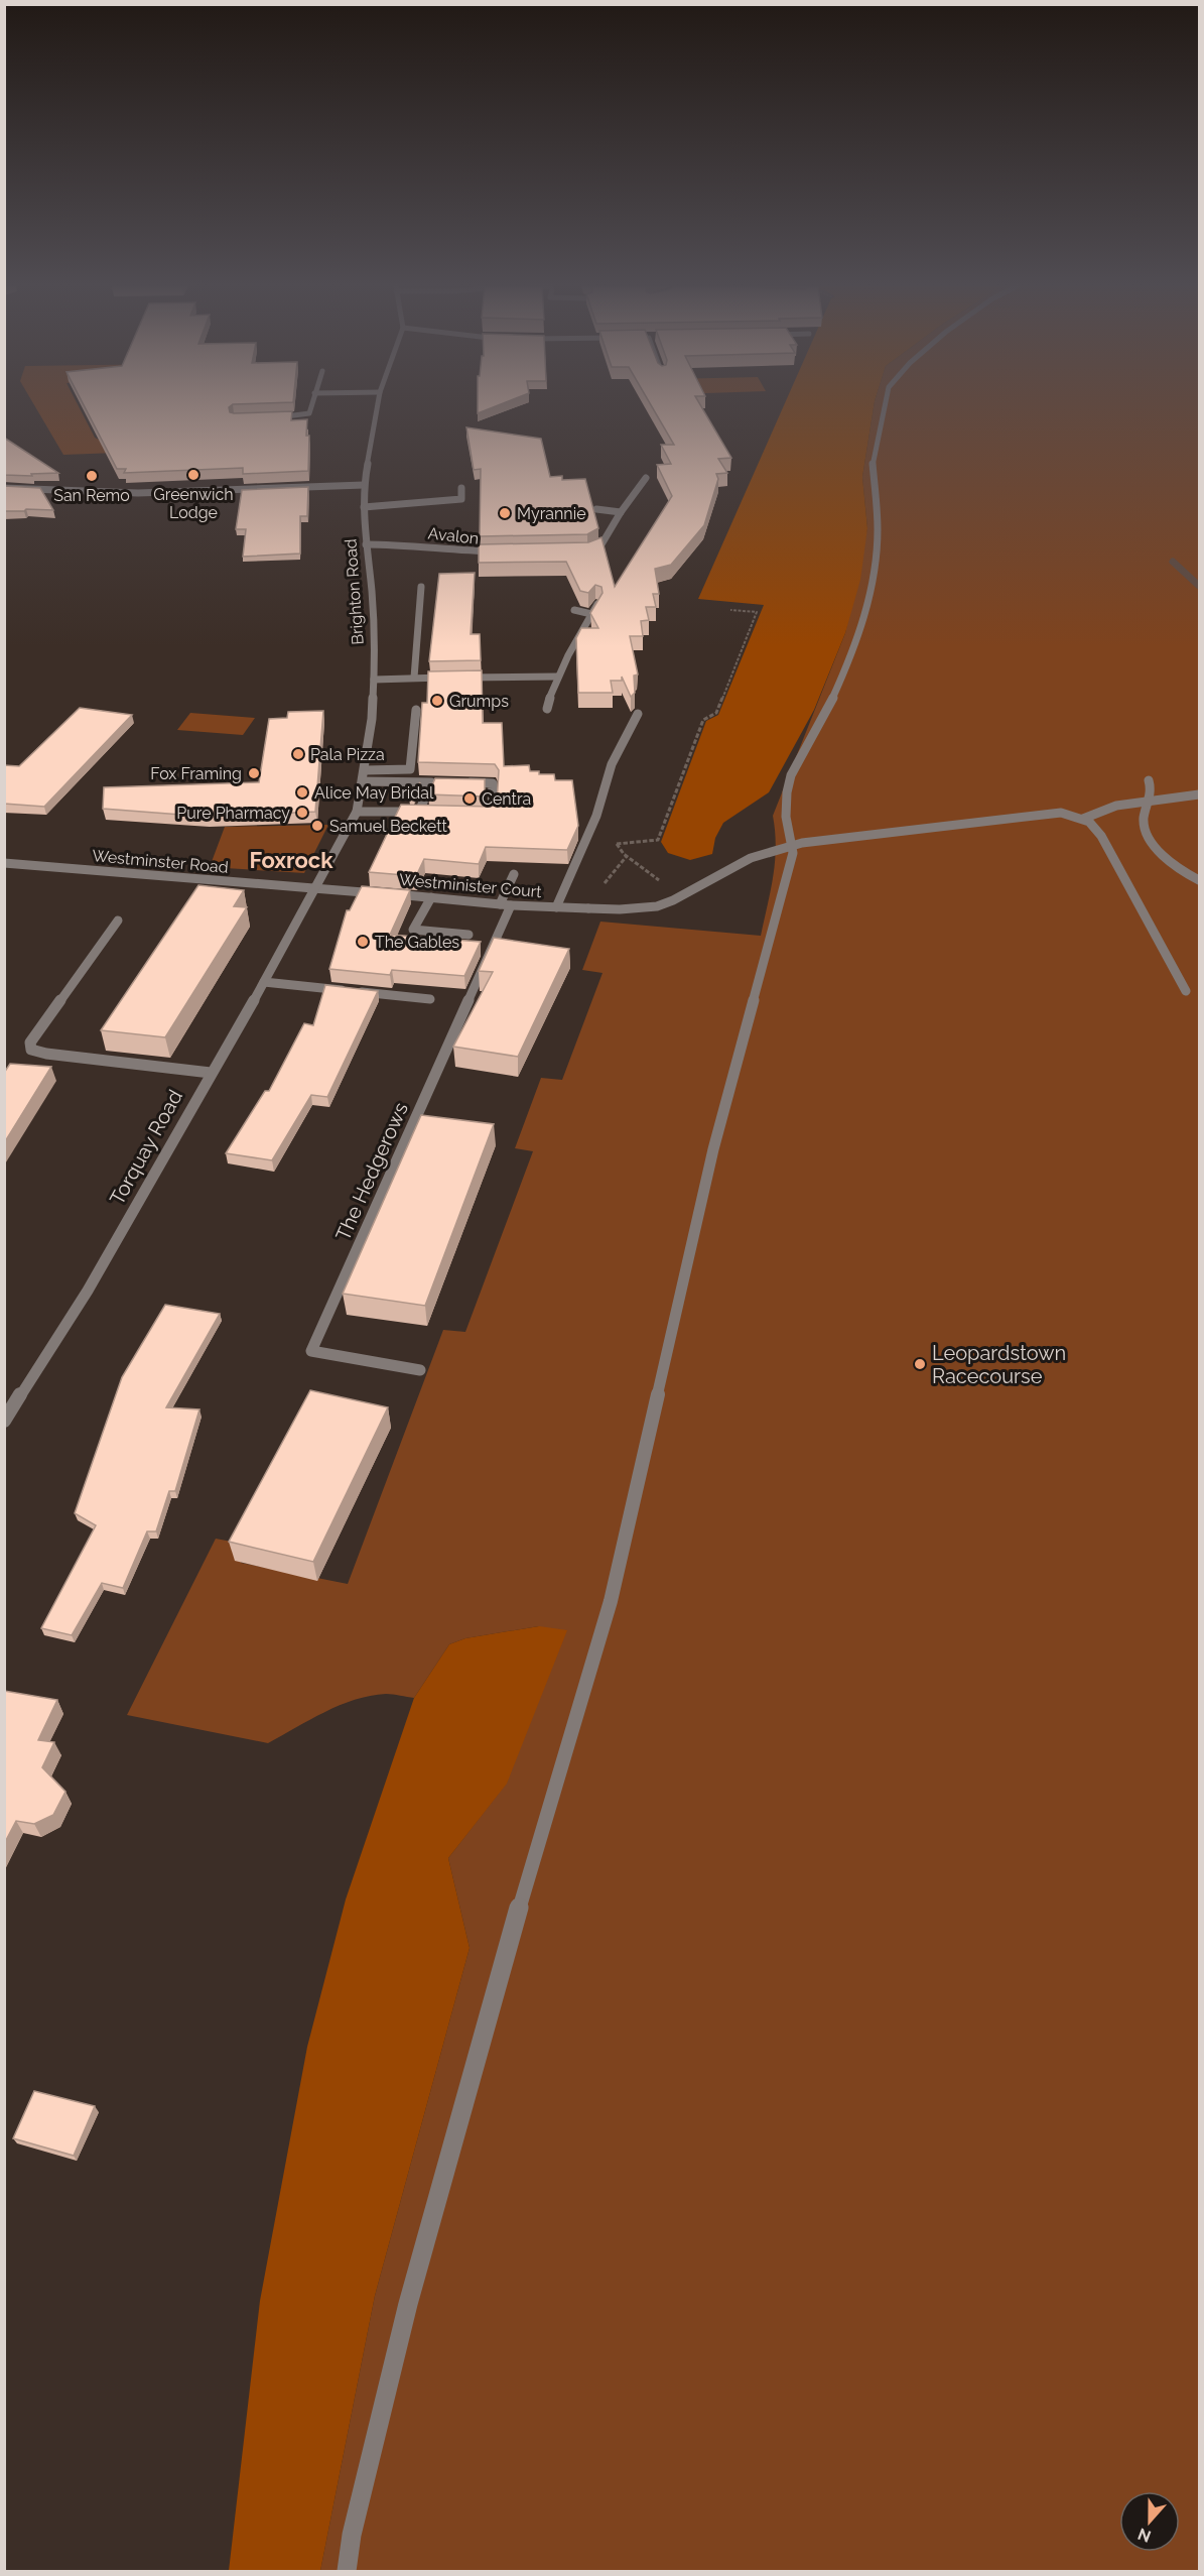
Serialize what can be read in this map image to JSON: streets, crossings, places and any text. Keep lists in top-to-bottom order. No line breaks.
{"streets":{"street":["Avalon","Brighton Road","Westminster Road","Westminister Court","Torquay Road","The Hedgerows"]},"crossings":[["Avalon","Brighton Road"],["Brighton Road","Westminster Road"],["Brighton Road","Westminister Court"],["Brighton Road","Torquay Road"],["Westminster Road","Westminister Court"],["Westminster Road","Torquay Road"],["Westminister Court","Torquay Road"],["Westminister Court","The Hedgerows"]],"districts":["Foxrock"],"places":["Greenwich Lodge","San Remo","Myrannie","Grumps","Pala Pizza","Fox Framing","Alice May Bridal","Centra","Pure Pharmacy","Samuel Beckett","The Gables","Leopardstown Racecourse"],"north":"bottom"}
